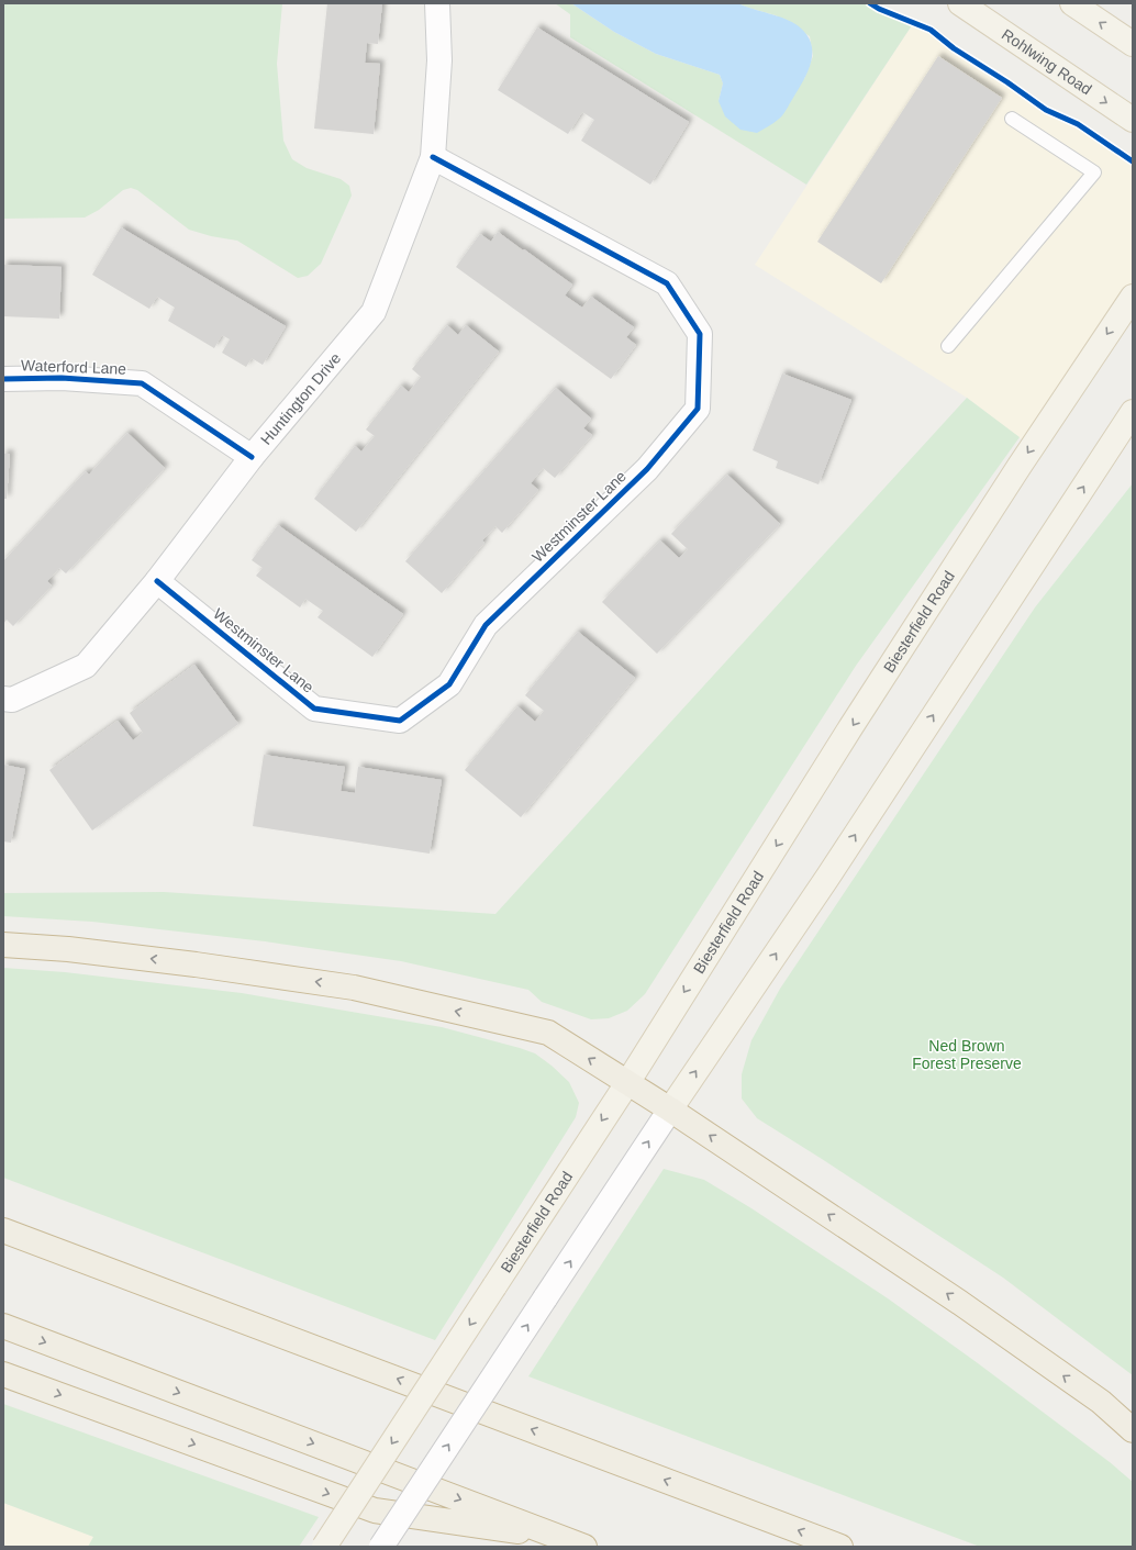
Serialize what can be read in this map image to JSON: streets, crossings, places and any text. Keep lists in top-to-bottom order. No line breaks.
{"streets":{"main road":["Rohlwing Road","Biesterfield Road"],"street":["Waterford Lane","Huntington Drive","Westminster Lane"]},"crossings":[["Waterford Lane","Huntington Drive"],["Huntington Drive","Westminster Lane"]],"parks":["Ned Brown Forest Preserve"]}
